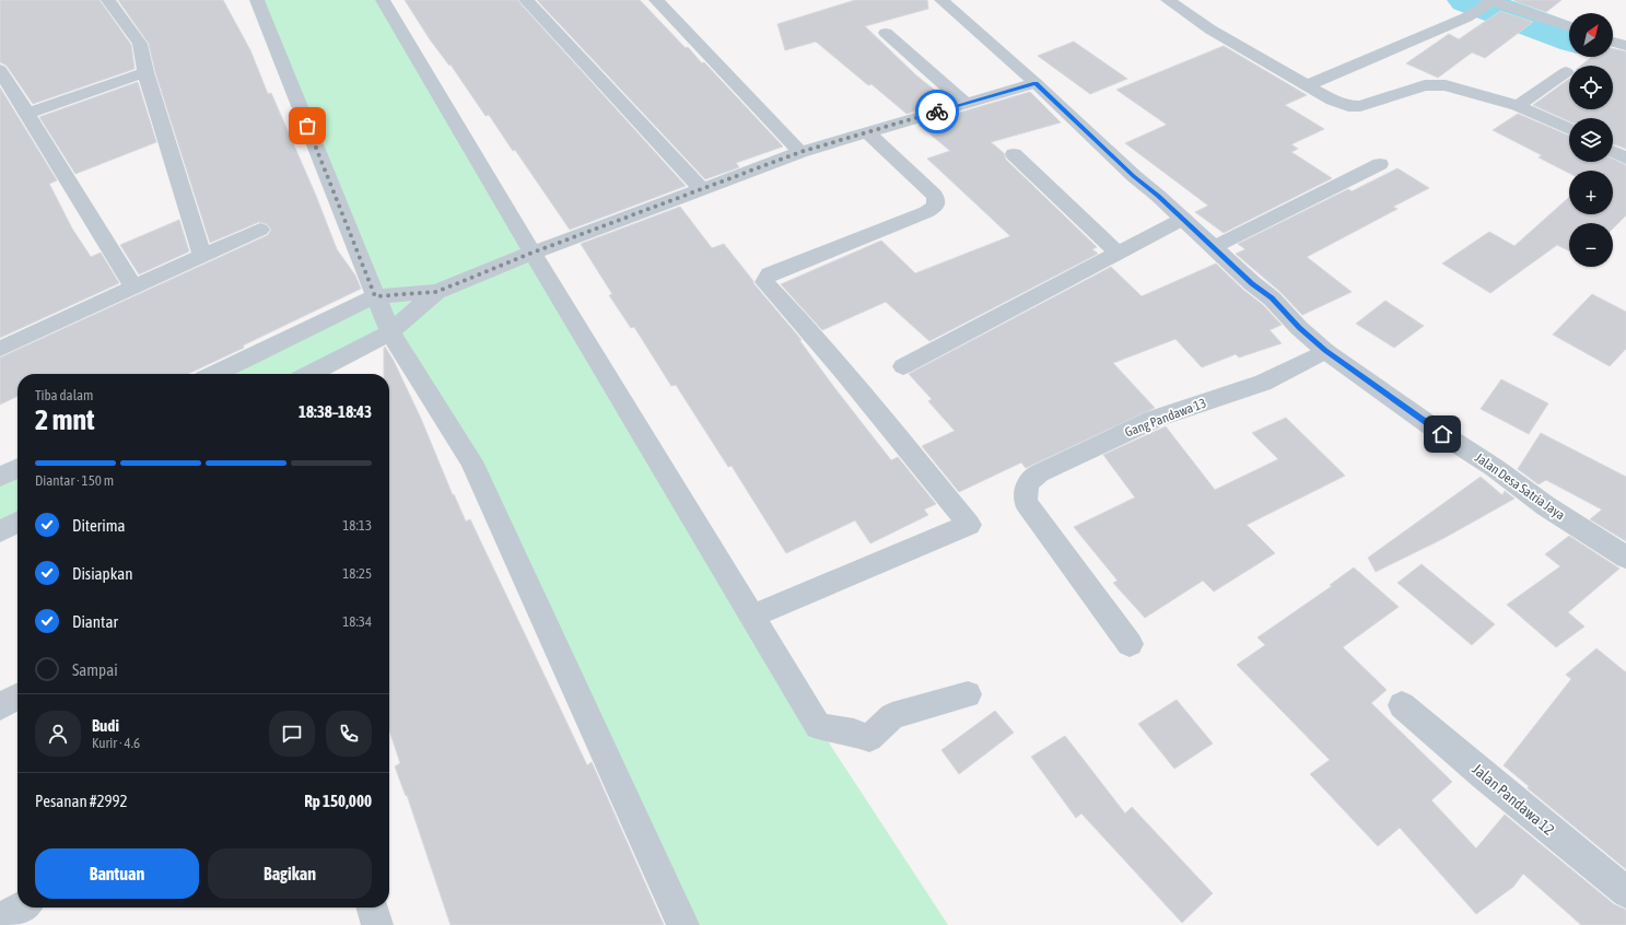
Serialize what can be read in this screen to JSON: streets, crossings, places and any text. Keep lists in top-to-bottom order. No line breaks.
{"streets":{"street":["Gang Pandawa 13","Jalan Desa Satria Jaya","Jalan Pandawa 12"]},"crossings":[["Gang Pandawa 13","Jalan Desa Satria Jaya"]],"north":"top right","page":{"map_buttons":["+","−"],"heading":["2 mnt","Tiba dalam","18:38–18:43"],"panel":["Budi","Kurir · 4.6","Pesanan #2992","Rp 150,000"],"bar":"Diantar · 150 m","list":[["Diterima","18:13"],["Disiapkan","18:25"],["Diantar","18:34"],"Sampai"],"buttons":["Bantuan","Bagikan"]}}
